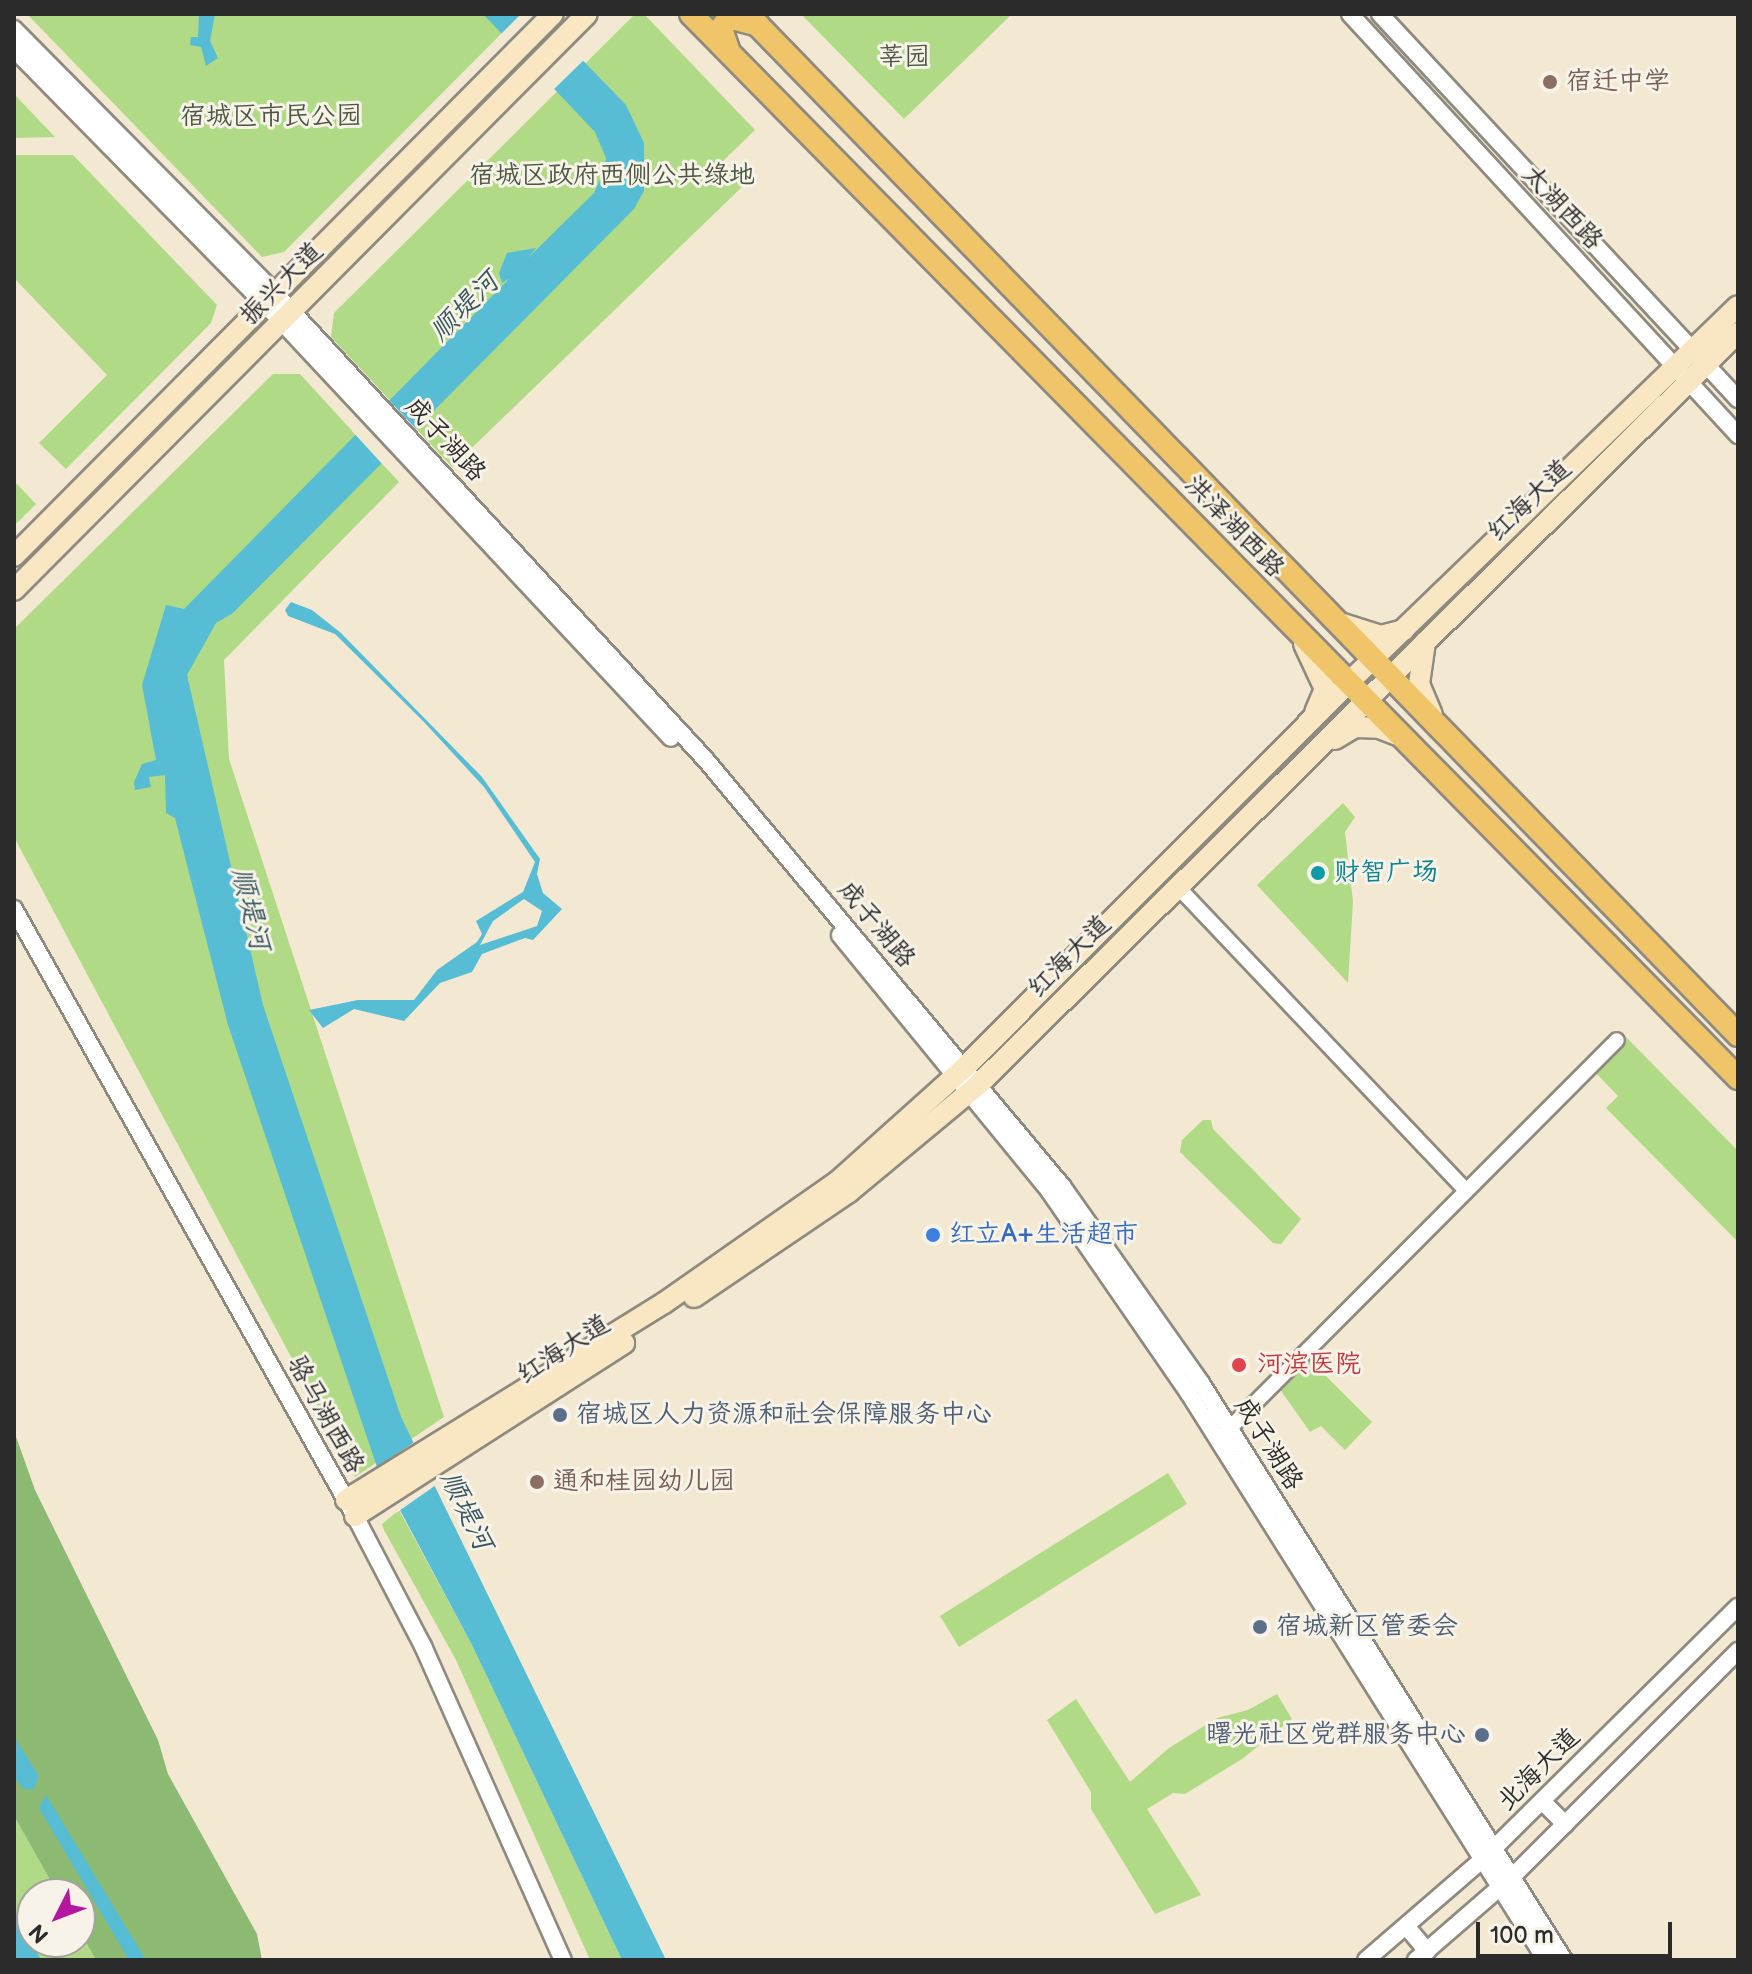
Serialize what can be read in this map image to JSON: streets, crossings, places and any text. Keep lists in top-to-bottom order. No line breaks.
{"streets":{"main road":["振兴大道","红海大道","洪泽湖西路"],"street":["太湖西路","成子湖路","骆马湖西路","北海大道"]},"crossings":[["太湖西路","红海大道"],["振兴大道","成子湖路"],["成子湖路","红海大道"],["成子湖路","北海大道"],["红海大道","洪泽湖西路"]],"water":["顺堤河"],"parks":["莘园","宿城区市民公园","宿城区政府西侧公共绿地"],"places":["宿迁中学","财智广场","红立A+生活超市","河滨医院","宿城区人力资源和社会保障服务中心","通和桂园幼儿园","宿城新区管委会","曙光社区党群服务中心"],"scale_bar":"100 m","north":"bottom left"}
